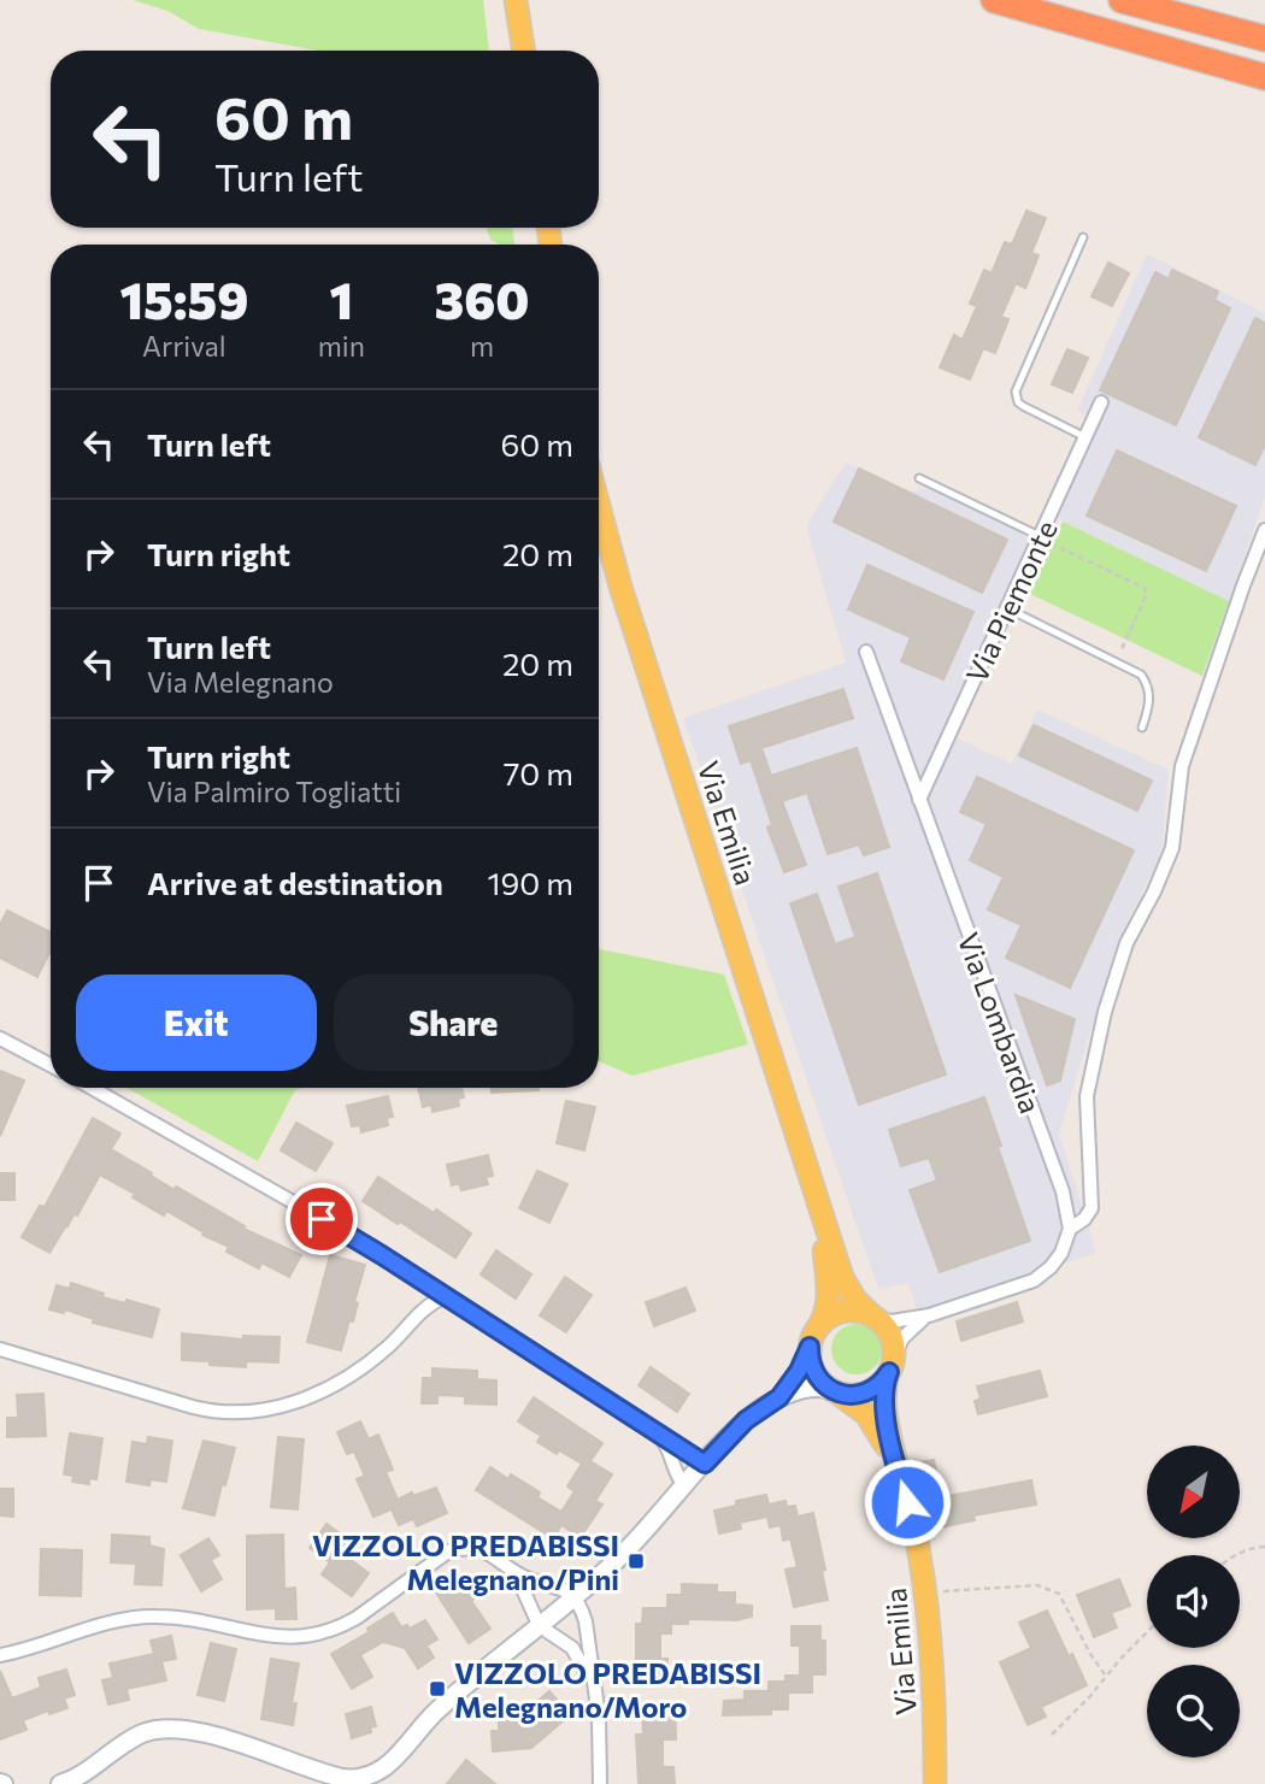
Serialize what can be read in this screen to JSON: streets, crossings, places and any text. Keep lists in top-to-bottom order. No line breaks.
{"streets":{"main road":["Via Emilia"],"street":["Via Piemonte","Via Lombardia"]},"crossings":[["Via Piemonte","Via Lombardia"]],"places":{"transit":["VIZZOLO PREDABISSI Melegnano/Pini","VIZZOLO PREDABISSI Melegnano/Moro"]},"north":"bottom left","page":{"turn":["60 m","Turn left"],"eta":["15:59","Arrival","1","min","360","m"],"list":[{"name":"Turn left","value":"60 m"},{"name":"Turn right","value":"20 m"},{"name":"Turn left","note":"Via Melegnano","value":"20 m"},{"name":"Turn right","note":"Via Palmiro Togliatti","value":"70 m"},{"name":"Arrive at destination","value":"190 m"}],"buttons":["Exit","Share"]}}
